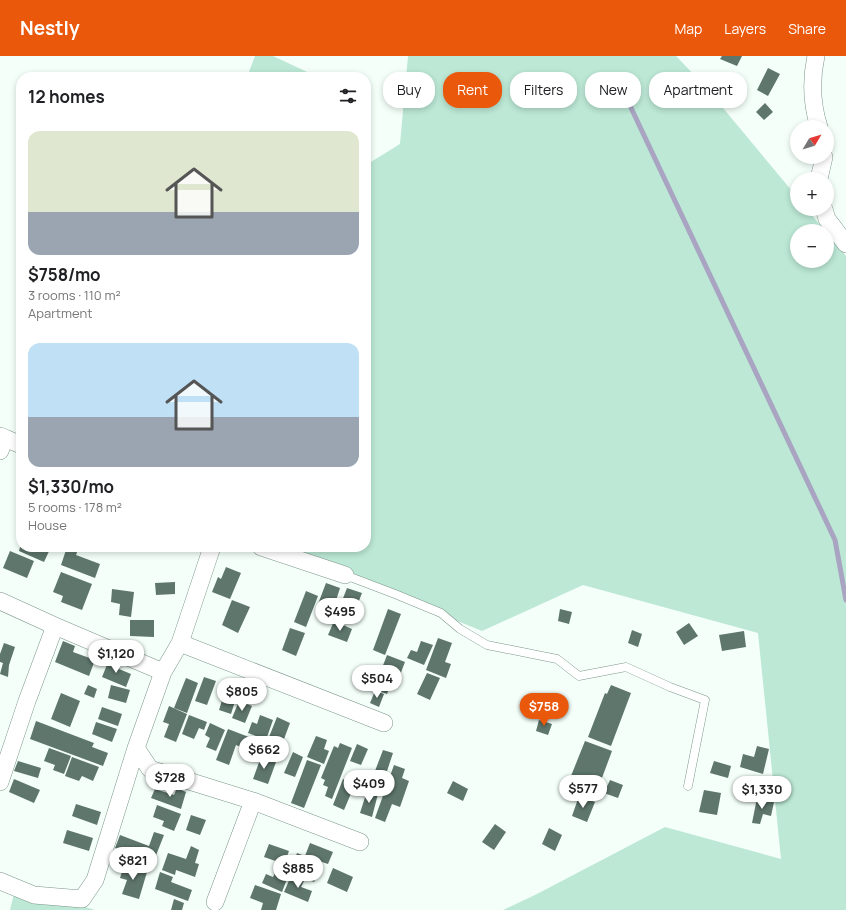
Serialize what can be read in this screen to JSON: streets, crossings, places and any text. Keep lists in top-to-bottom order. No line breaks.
{"north":"top right","page":{"header":"Nestly","nav":["Map","Layers","Share"],"chip":["Buy","Rent","Filters","New","Apartment"],"heading":"12 homes","map_buttons":["+","−"],"list":[{"name":"$758/mo","note":"3 rooms · 110 m² · Apartment"},{"name":"$1,330/mo","note":"5 rooms · 178 m² · House"}],"price":["$495","$1,120","$504","$805","$758","$662","$728","$409","$577","$1,330","$821","$885"]}}
